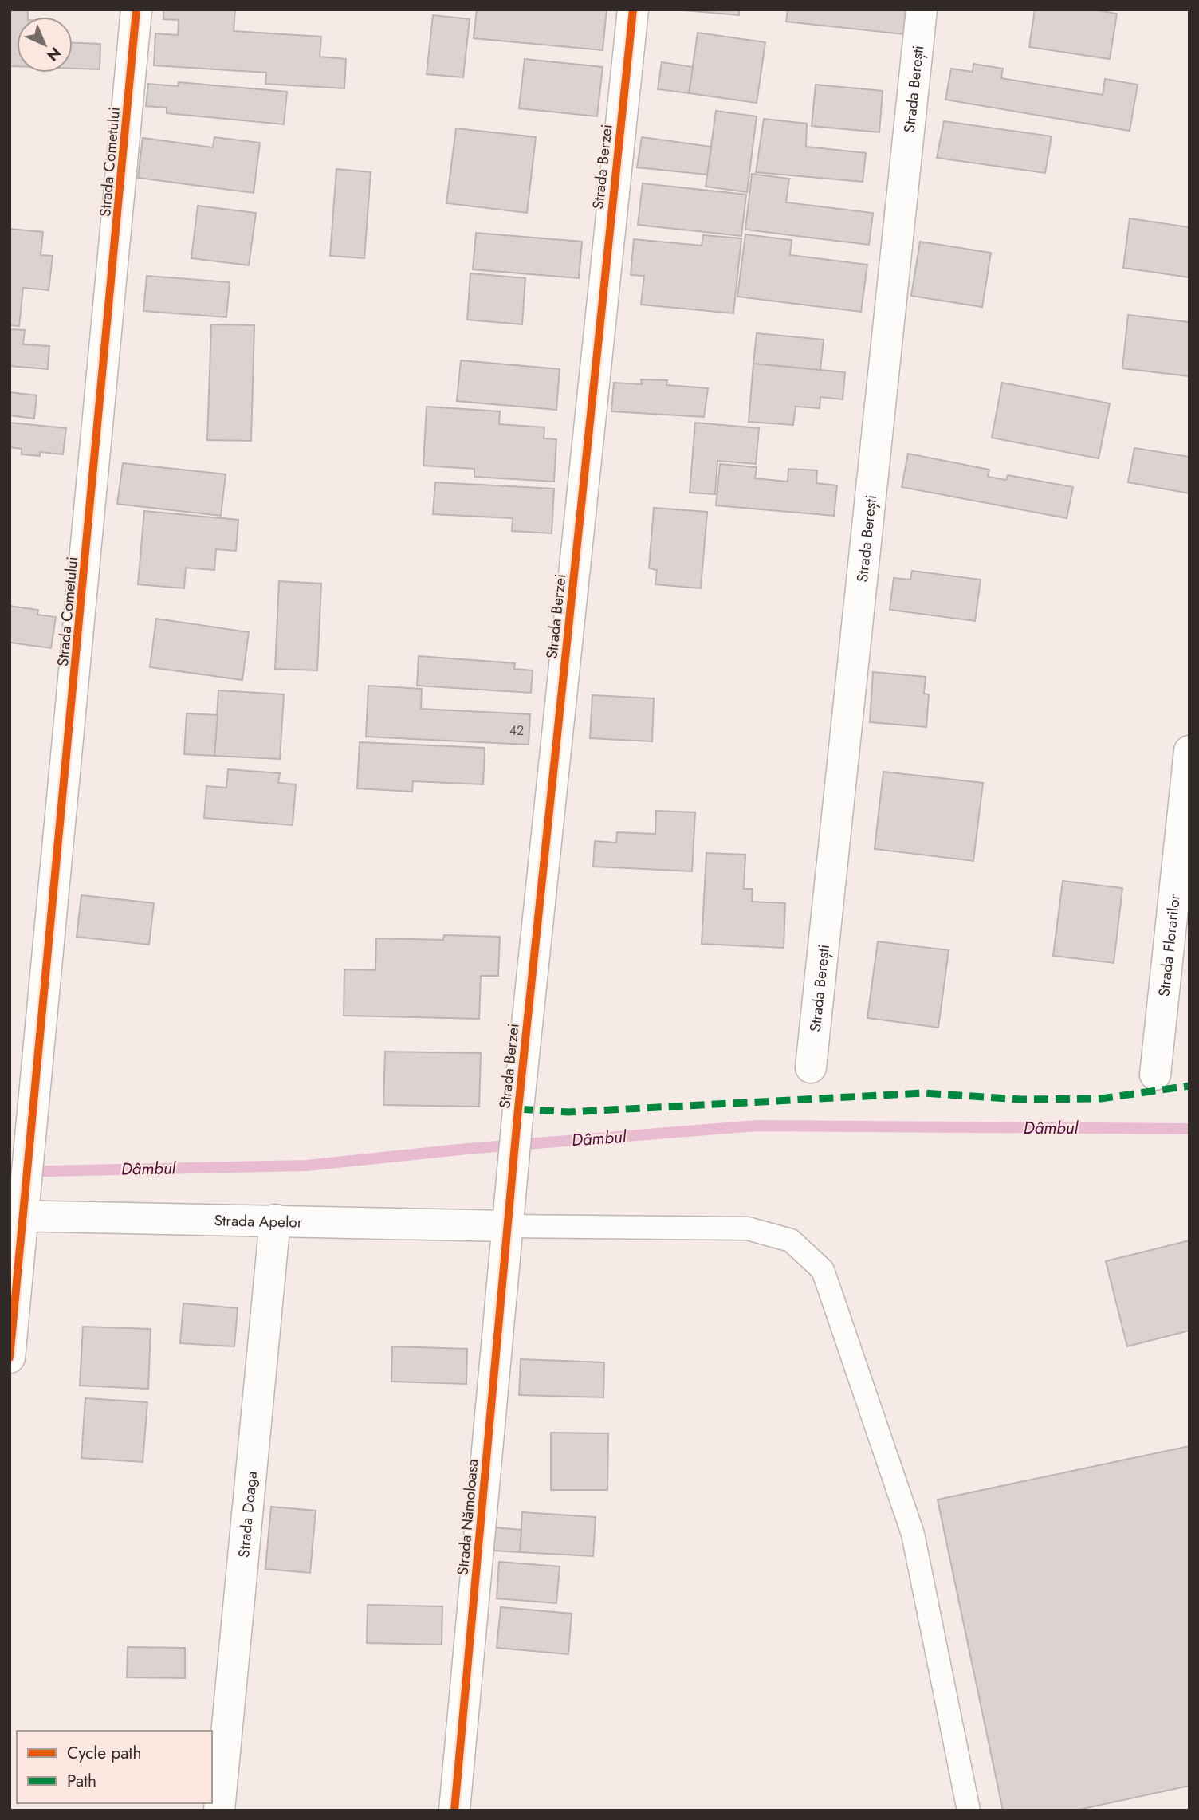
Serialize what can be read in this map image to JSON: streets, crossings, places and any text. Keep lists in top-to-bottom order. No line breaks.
{"streets":{"street":["Strada Berești","Strada Cometului","Strada Berzei","Strada Florarilor","Strada Apelor","Strada Doaga","Strada Nămoloasa"]},"crossings":[["Strada Cometului","Strada Apelor"],["Strada Berzei","Strada Apelor"],["Strada Berzei","Strada Nămoloasa"],["Strada Apelor","Strada Doaga"],["Strada Apelor","Strada Nămoloasa"]],"water":["Dâmbul"],"house_numbers":["42"],"legend":["Cycle path","Path"],"north":"bottom right"}
